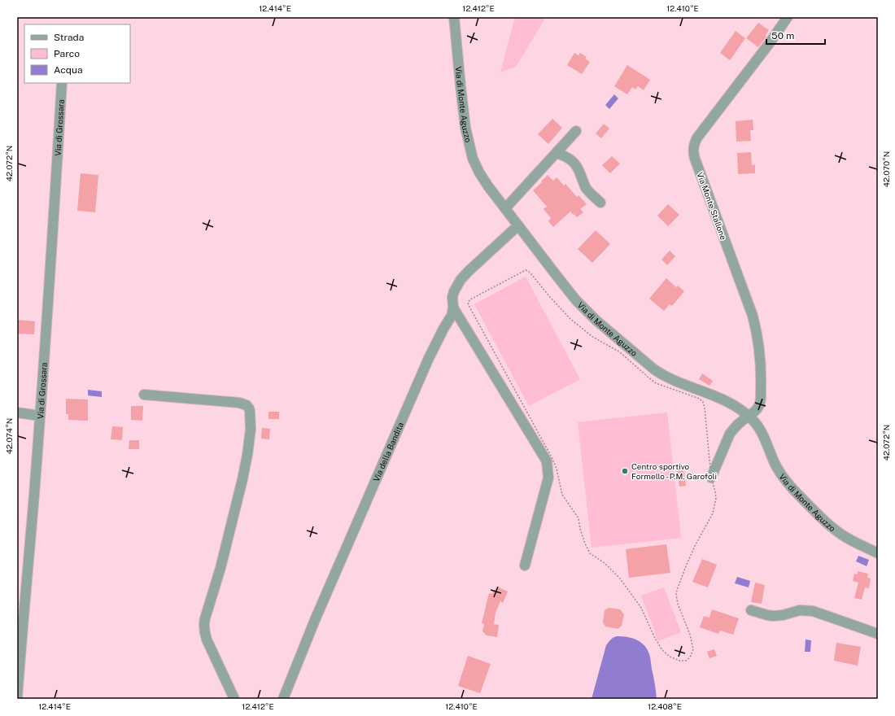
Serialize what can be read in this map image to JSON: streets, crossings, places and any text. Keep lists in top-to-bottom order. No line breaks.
{"streets":{"street":["Via di Monte Aguzzo","Via di Grossara","Via Monte Stallone","Via della Bandita"]},"crossings":[["Via di Monte Aguzzo","Via Monte Stallone"],["Via di Monte Aguzzo","Via della Bandita"]],"places":["Centro sportivo Formello - P.M. Garofoli"],"legend":["Strada","Parco","Acqua"],"scale_bar":"50 m","coordinates":["12.414°E","12.412°E","12.410°E","42.072°N","42.070°N","42.074°N","12.408°E"]}
